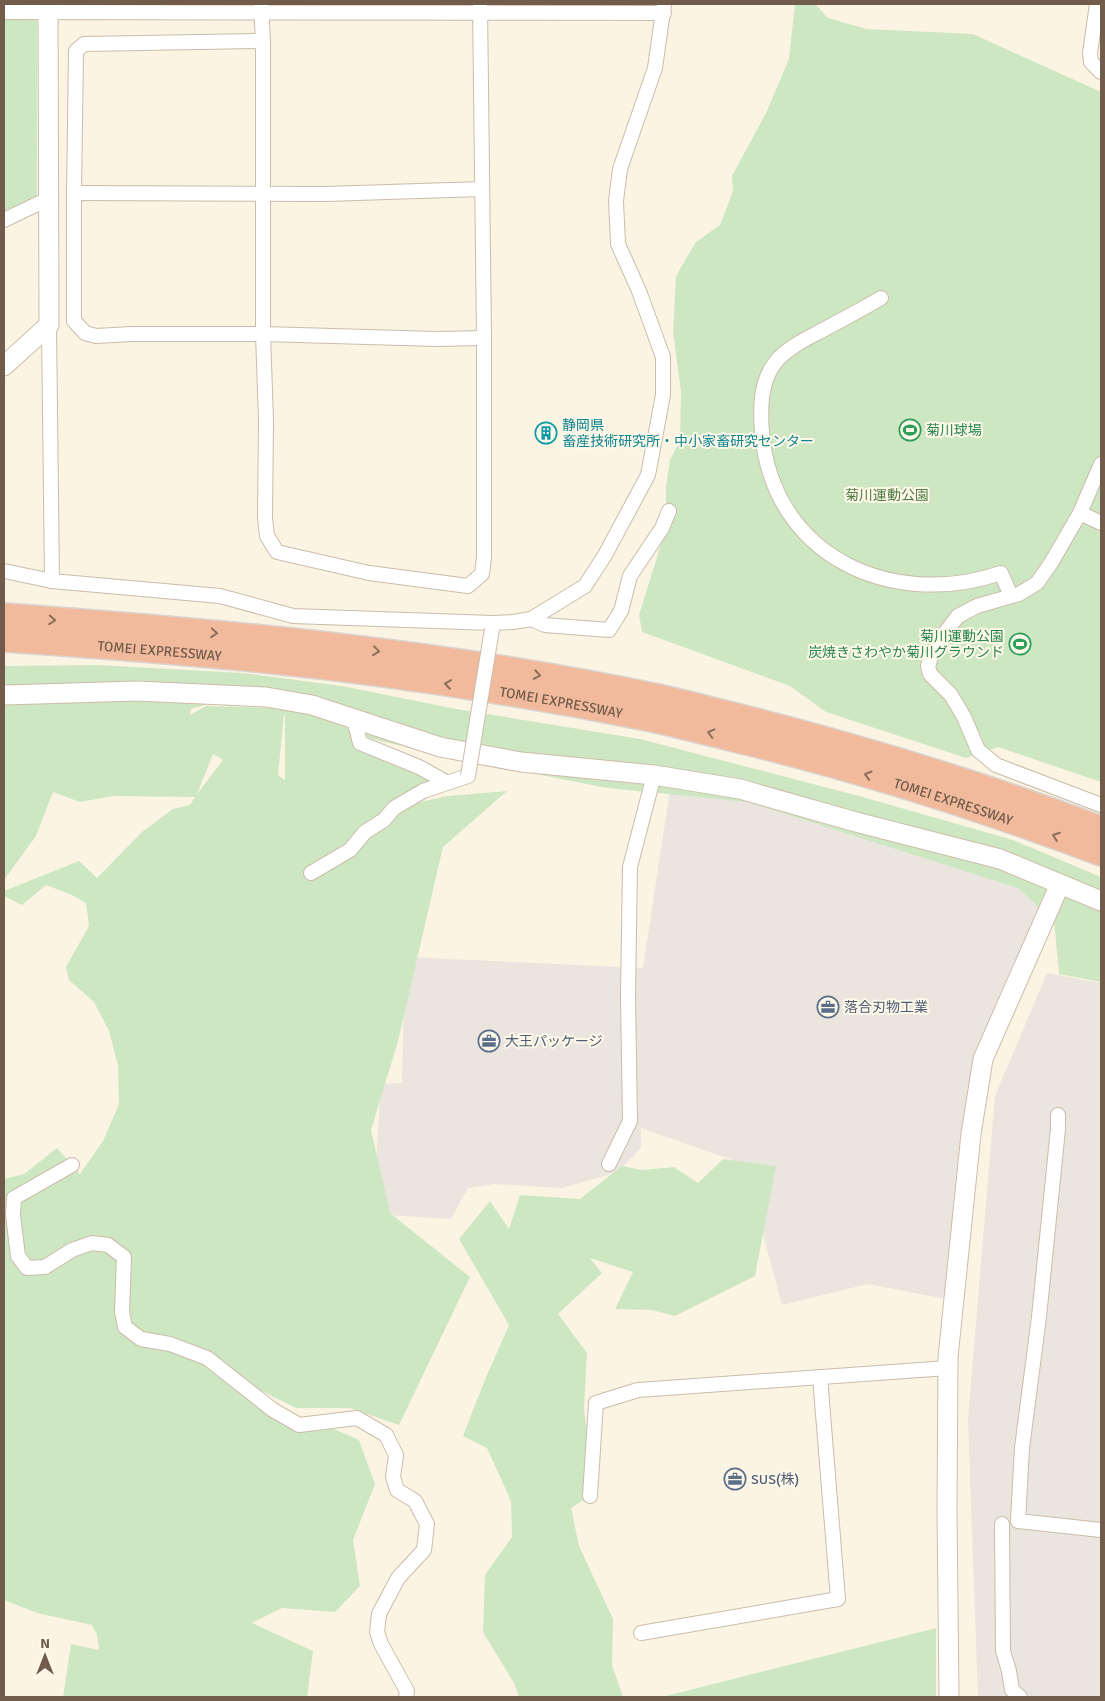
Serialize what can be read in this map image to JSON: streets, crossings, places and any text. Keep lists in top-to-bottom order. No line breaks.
{"streets":{"highway":["TOMEI EXPRESSWAY"]},"parks":["菊川運動公園"],"places":{"sports":["菊川球場","菊川運動公園 炭焼きさわやか菊川グラウンド"],"building":["静岡県 畜産技術研究所・中小家畜研究センター"],"office":["落合刃物工業","大王パッケージ","SUS(株)"]},"north":"top"}
